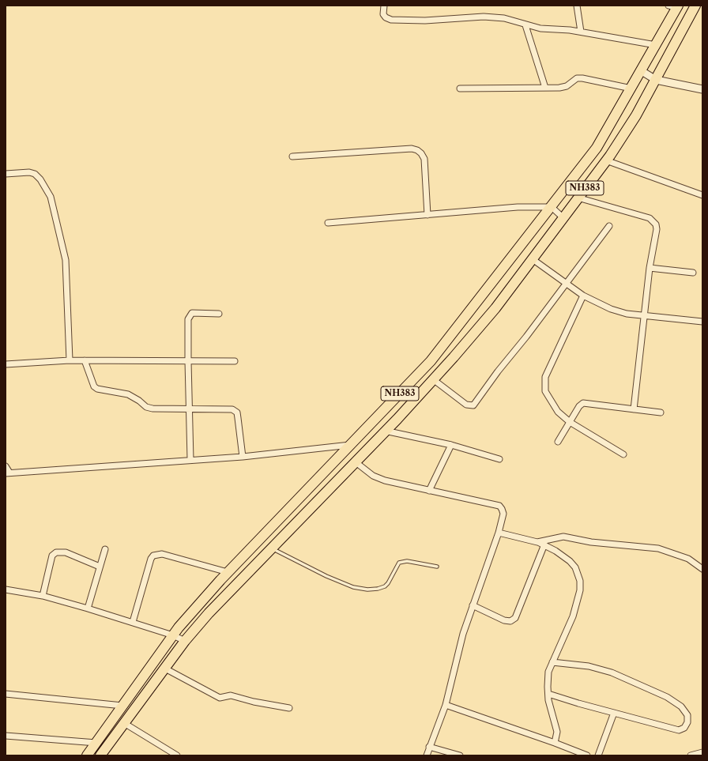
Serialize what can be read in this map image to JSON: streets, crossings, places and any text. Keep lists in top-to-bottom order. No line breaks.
{"streets":{"highway":["NH383"]}}
